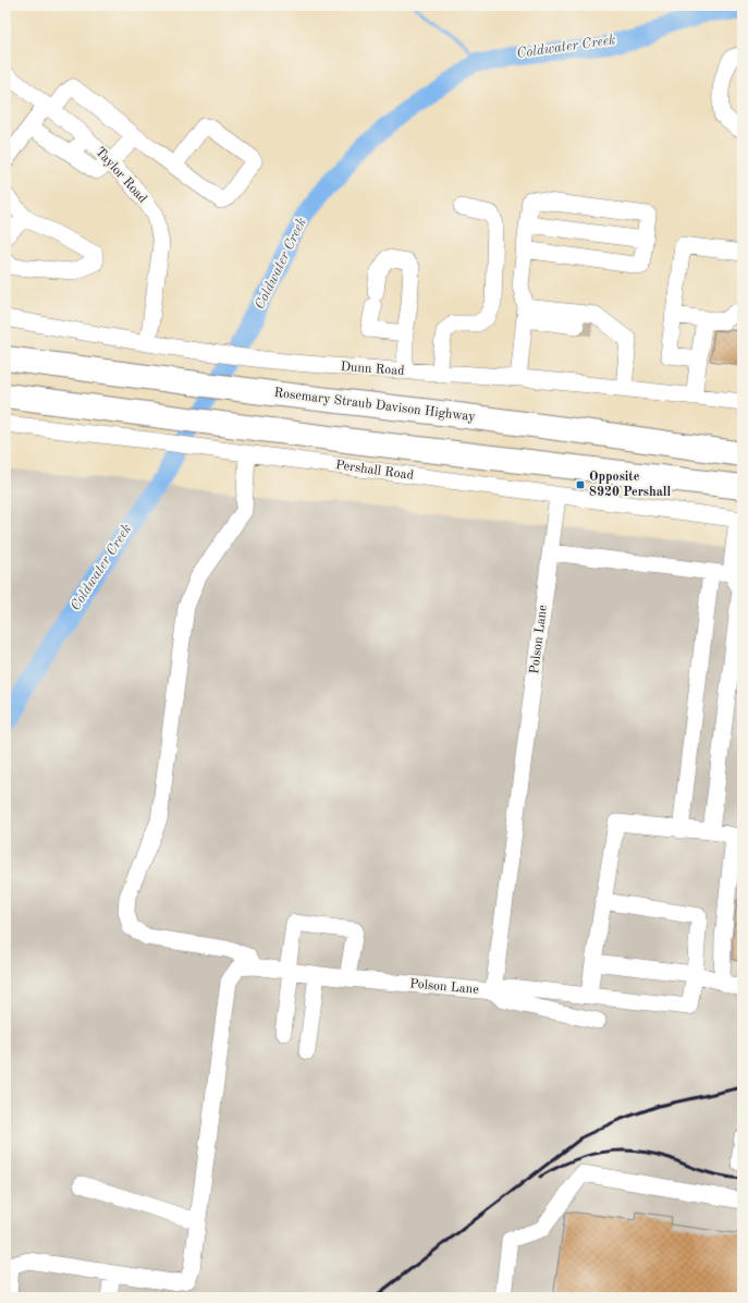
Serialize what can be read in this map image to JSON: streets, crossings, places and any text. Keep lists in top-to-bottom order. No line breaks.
{"streets":{"highway":["Rosemary Straub Davison Highway"],"street":["Taylor Road","Dunn Road","Pershall Road","Polson Lane"]},"crossings":[["Taylor Road","Dunn Road"],["Pershall Road","Polson Lane"]],"water":["Coldwater Creek"],"places":{"transit":["Opposite 8920 Pershall"]}}
